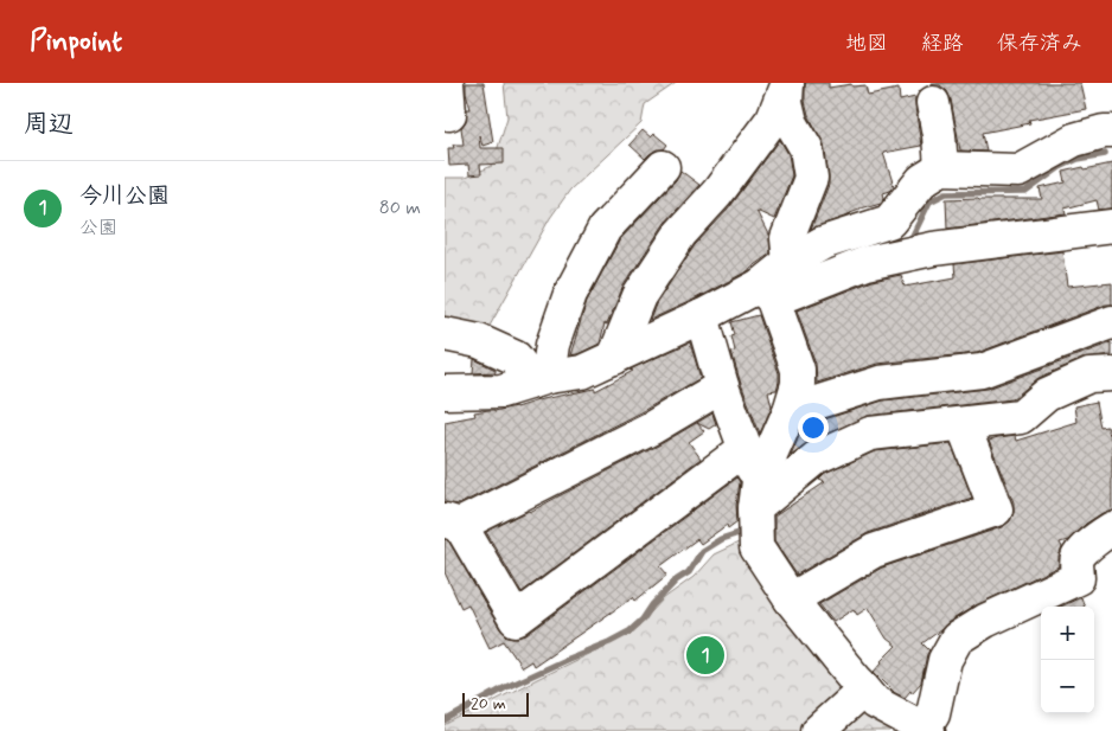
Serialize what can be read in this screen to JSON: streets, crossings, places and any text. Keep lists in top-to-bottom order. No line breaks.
{"scale_bar":"20 m","page":{"header":"Pinpoint","nav":["地図","経路","保存済み"],"heading":"周辺","list":[{"mark":"1","name":"今川公園","note":"公園","value":"80 m"}],"map_buttons":["+","−"],"pins":"1","scale":"20 m"}}
